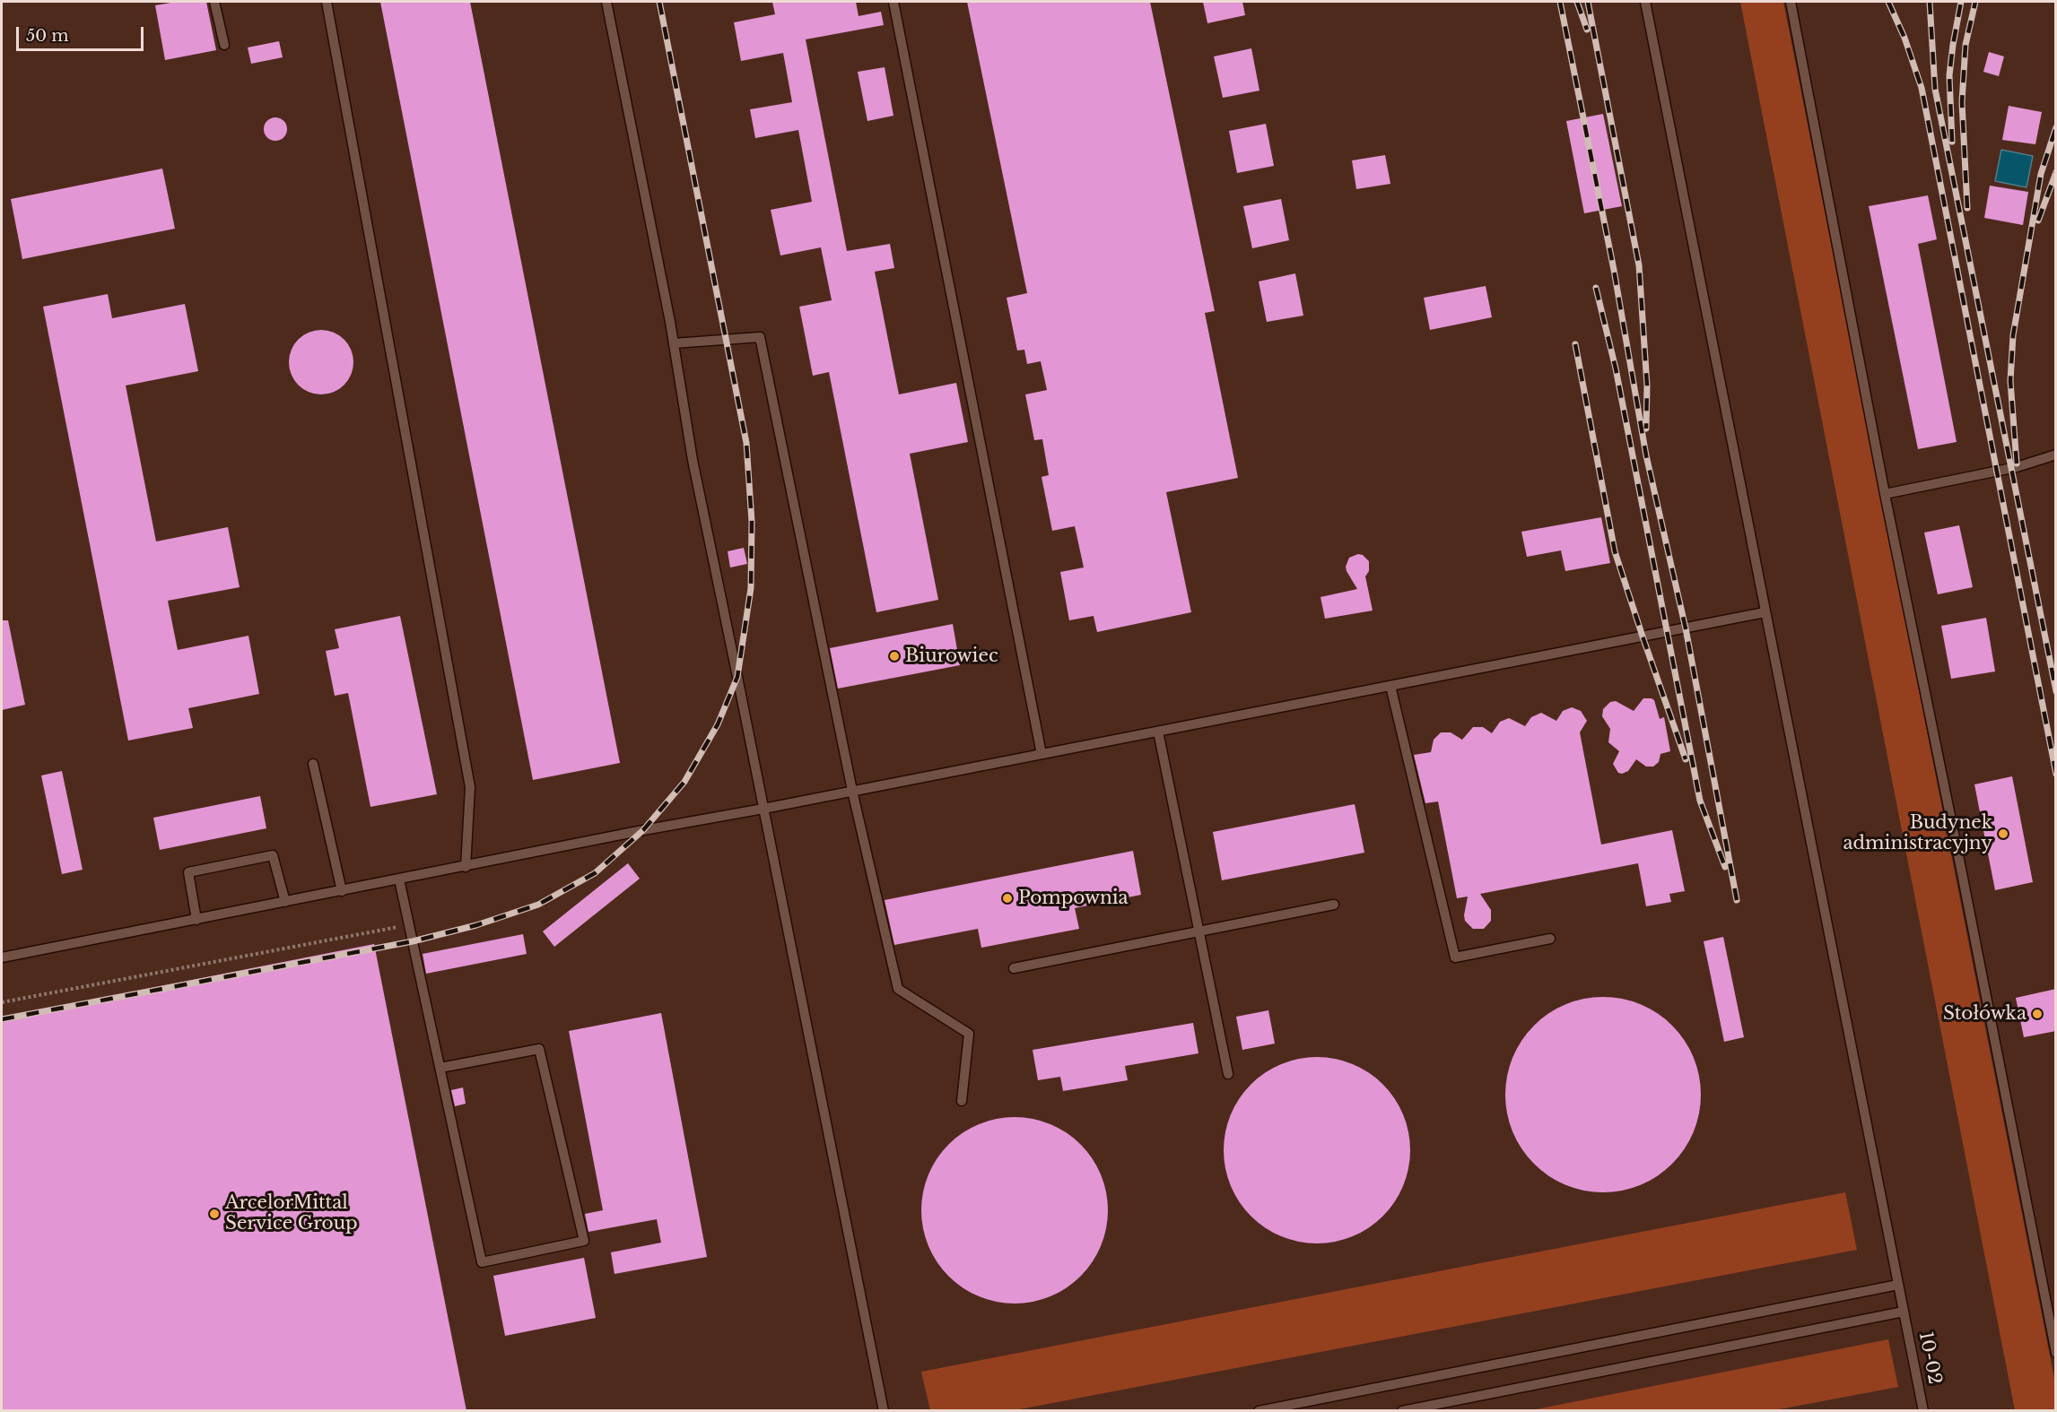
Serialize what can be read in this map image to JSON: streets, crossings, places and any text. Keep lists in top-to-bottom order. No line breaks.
{"streets":{"lane":["10-02"]},"places":["Biurowiec","Budynek administracyjny","Pompownia","Stołówka","ArcelorMittal Service Group"],"scale_bar":"50 m"}
